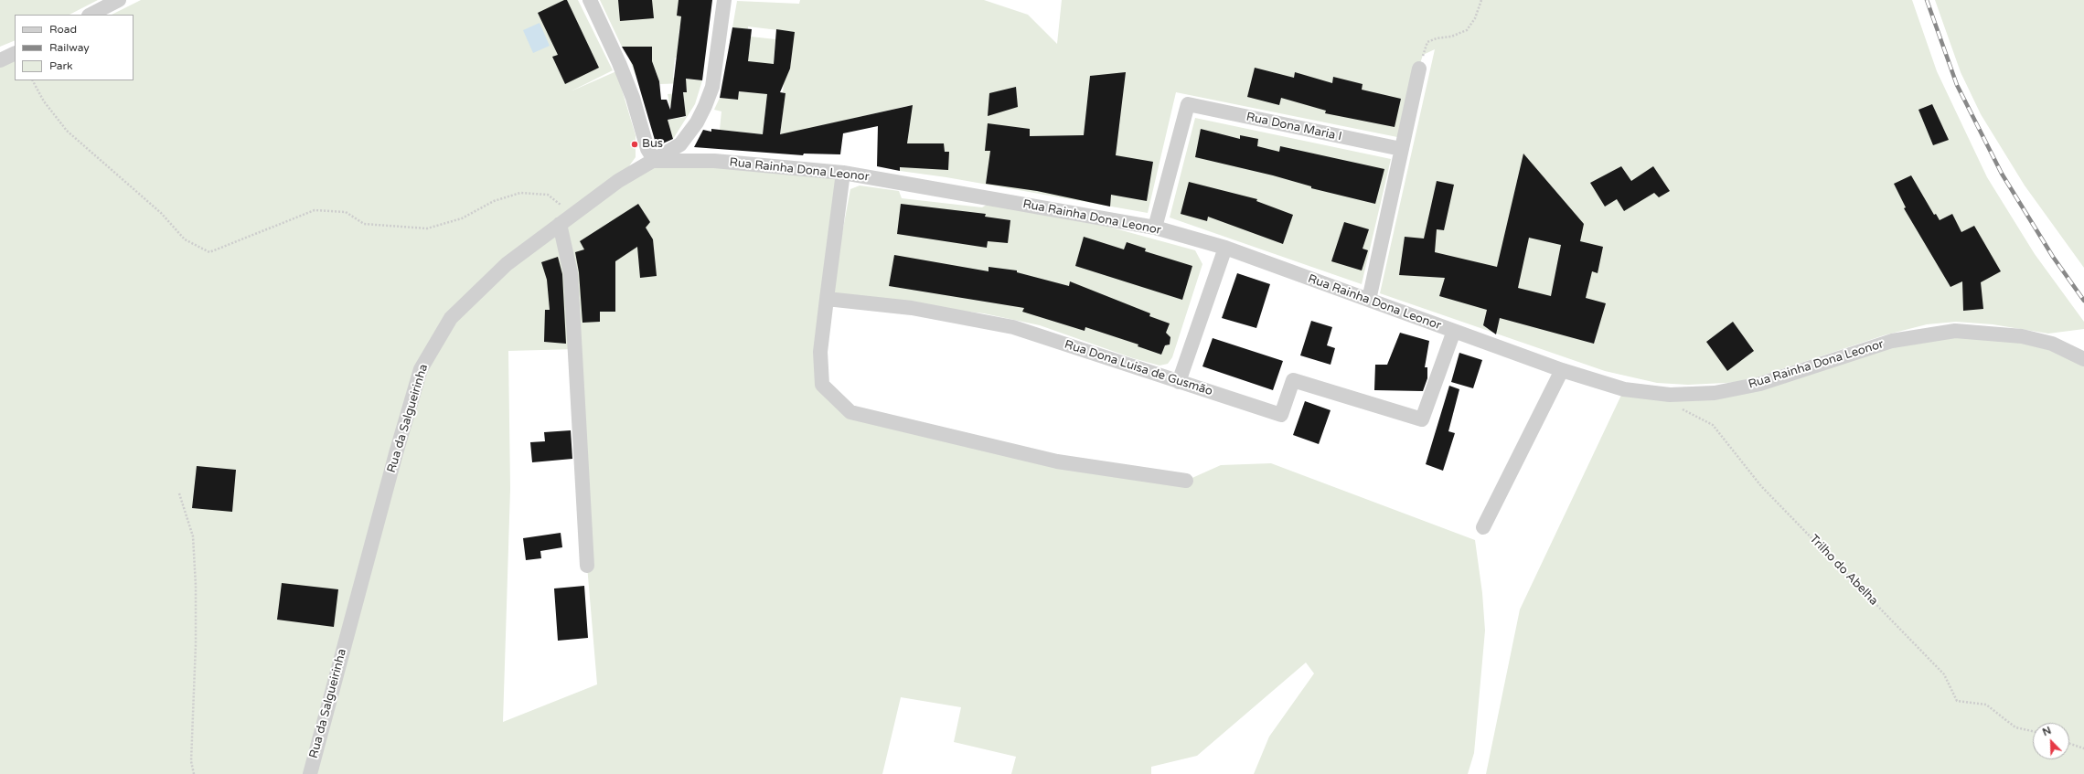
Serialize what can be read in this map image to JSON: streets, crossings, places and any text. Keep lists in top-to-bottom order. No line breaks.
{"streets":{"street":["Rua Dona Maria I","Rua Rainha Dona Leonor","Rua Dona Luisa de Gusmão","Rua da Salgueirinha"],"path":["Trilho do Abelha"]},"crossings":[["Rua Dona Maria I","Rua Rainha Dona Leonor"],["Rua Rainha Dona Leonor","Rua Dona Luisa de Gusmão"],["Rua Rainha Dona Leonor","Rua da Salgueirinha"]],"places":["Bus"],"legend":["Road","Railway","Park"],"north":"top left"}
